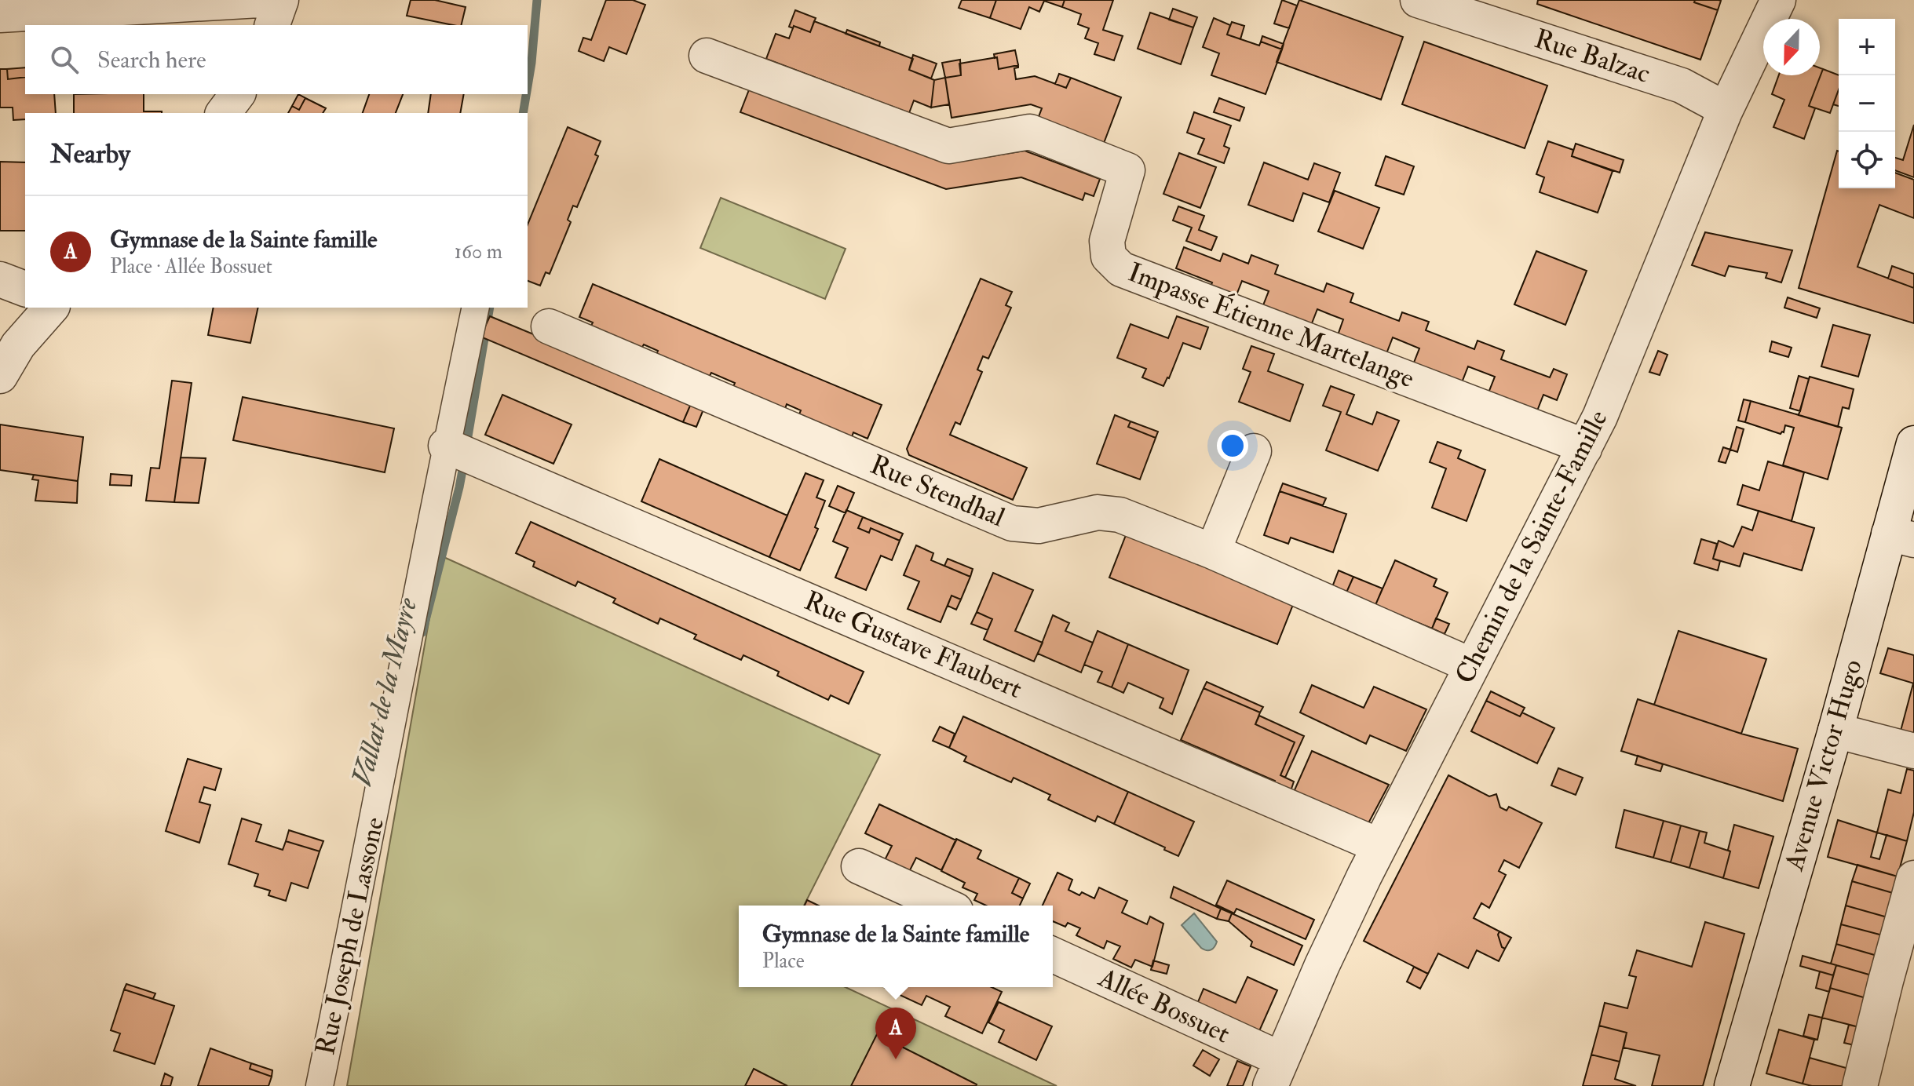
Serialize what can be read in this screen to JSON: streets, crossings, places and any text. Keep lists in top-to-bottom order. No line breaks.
{"streets":{"street":["Rue Balzac","Impasse Étienne Martelange","Rue Stendhal","Chemin de la Sainte-Famille","Rue Gustave Flaubert","Avenue Victor Hugo","Rue Joseph de Lassone","Allée Bossuet"]},"crossings":[["Rue Balzac","Chemin de la Sainte-Famille"],["Impasse Étienne Martelange","Chemin de la Sainte-Famille"],["Rue Stendhal","Chemin de la Sainte-Famille"],["Chemin de la Sainte-Famille","Rue Gustave Flaubert"],["Chemin de la Sainte-Famille","Allée Bossuet"],["Rue Gustave Flaubert","Rue Joseph de Lassone"]],"water":["Vallat de la Mayre"],"north":"bottom","page":{"map_buttons":["+","−"],"search":"Search here","heading":"Nearby","list":[{"mark":"A","name":"Gymnase de la Sainte famille","note":"Place · Allée Bossuet","value":"160 m"}],"popup":["Gymnase de la Sainte famille","Place"],"pins":"A"}}
